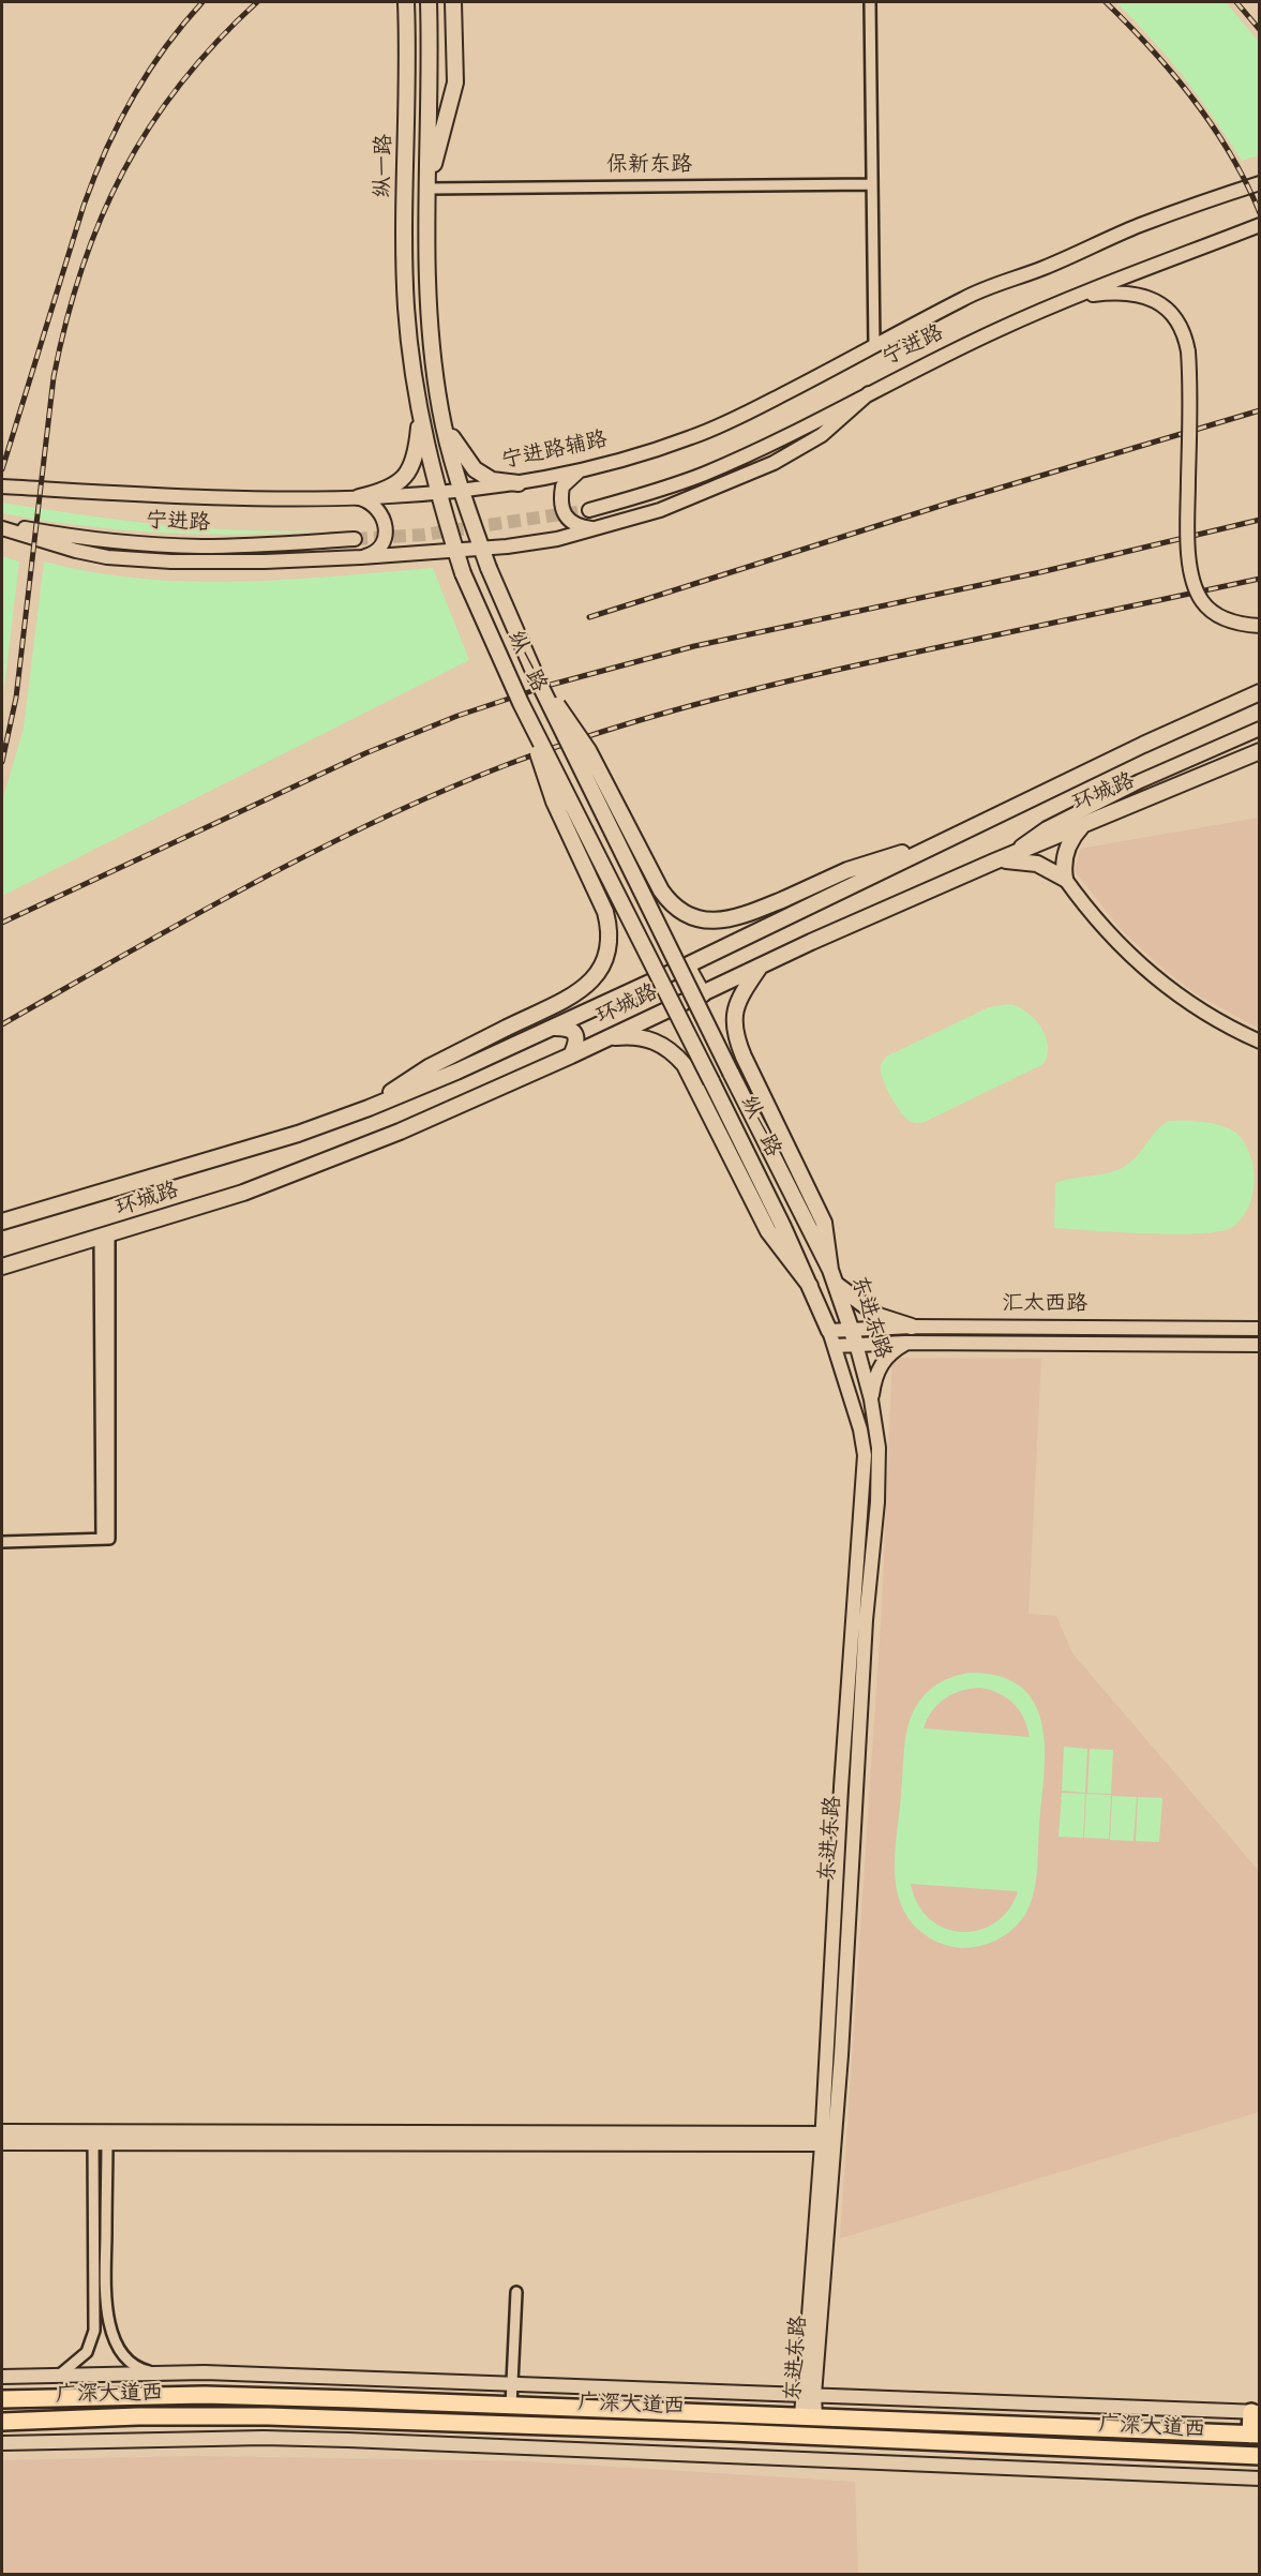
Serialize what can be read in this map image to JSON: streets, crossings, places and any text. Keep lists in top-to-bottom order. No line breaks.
{"streets":{"highway":["广深大道西"],"main road":["纵一路","环城路","东进东路"],"street":["保新东路","宁进路","宁进路辅路","汇太西路"]},"crossings":[["纵一路","保新东路"],["纵一路","宁进路辅路"],["纵一路","东进东路"],["汇太西路","东进东路"],["东进东路","广深大道西"]]}
